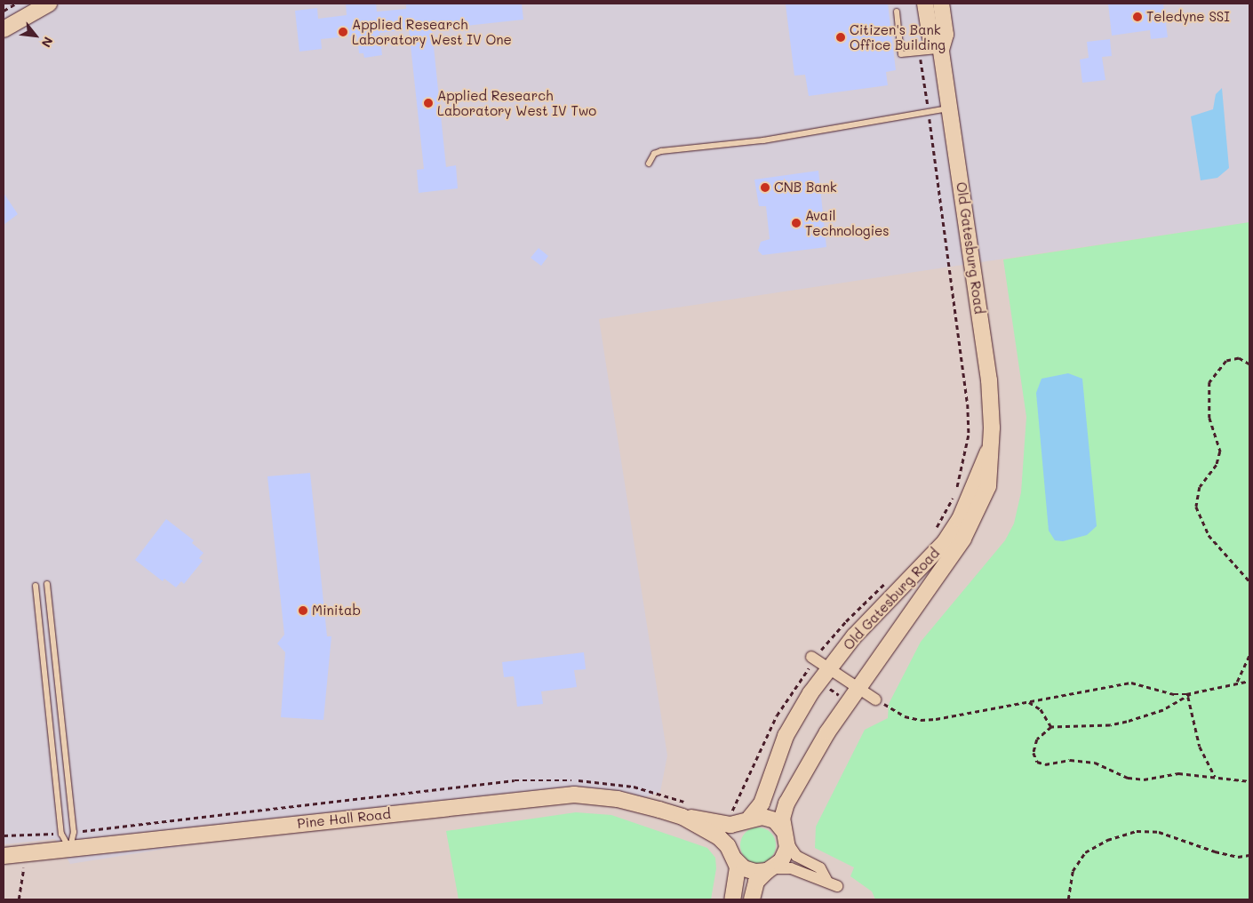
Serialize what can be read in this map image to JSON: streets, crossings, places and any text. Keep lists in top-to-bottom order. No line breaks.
{"streets":{"street":["Old Gatesburg Road","Pine Hall Road"]},"crossings":[["Old Gatesburg Road","Pine Hall Road"]],"places":["Teledyne SSI","Applied Research Laboratory West IV One","Citizen's Bank Office Building","Applied Research Laboratory West IV Two","CNB Bank","Avail Technologies","Minitab"],"north":"bottom right"}
